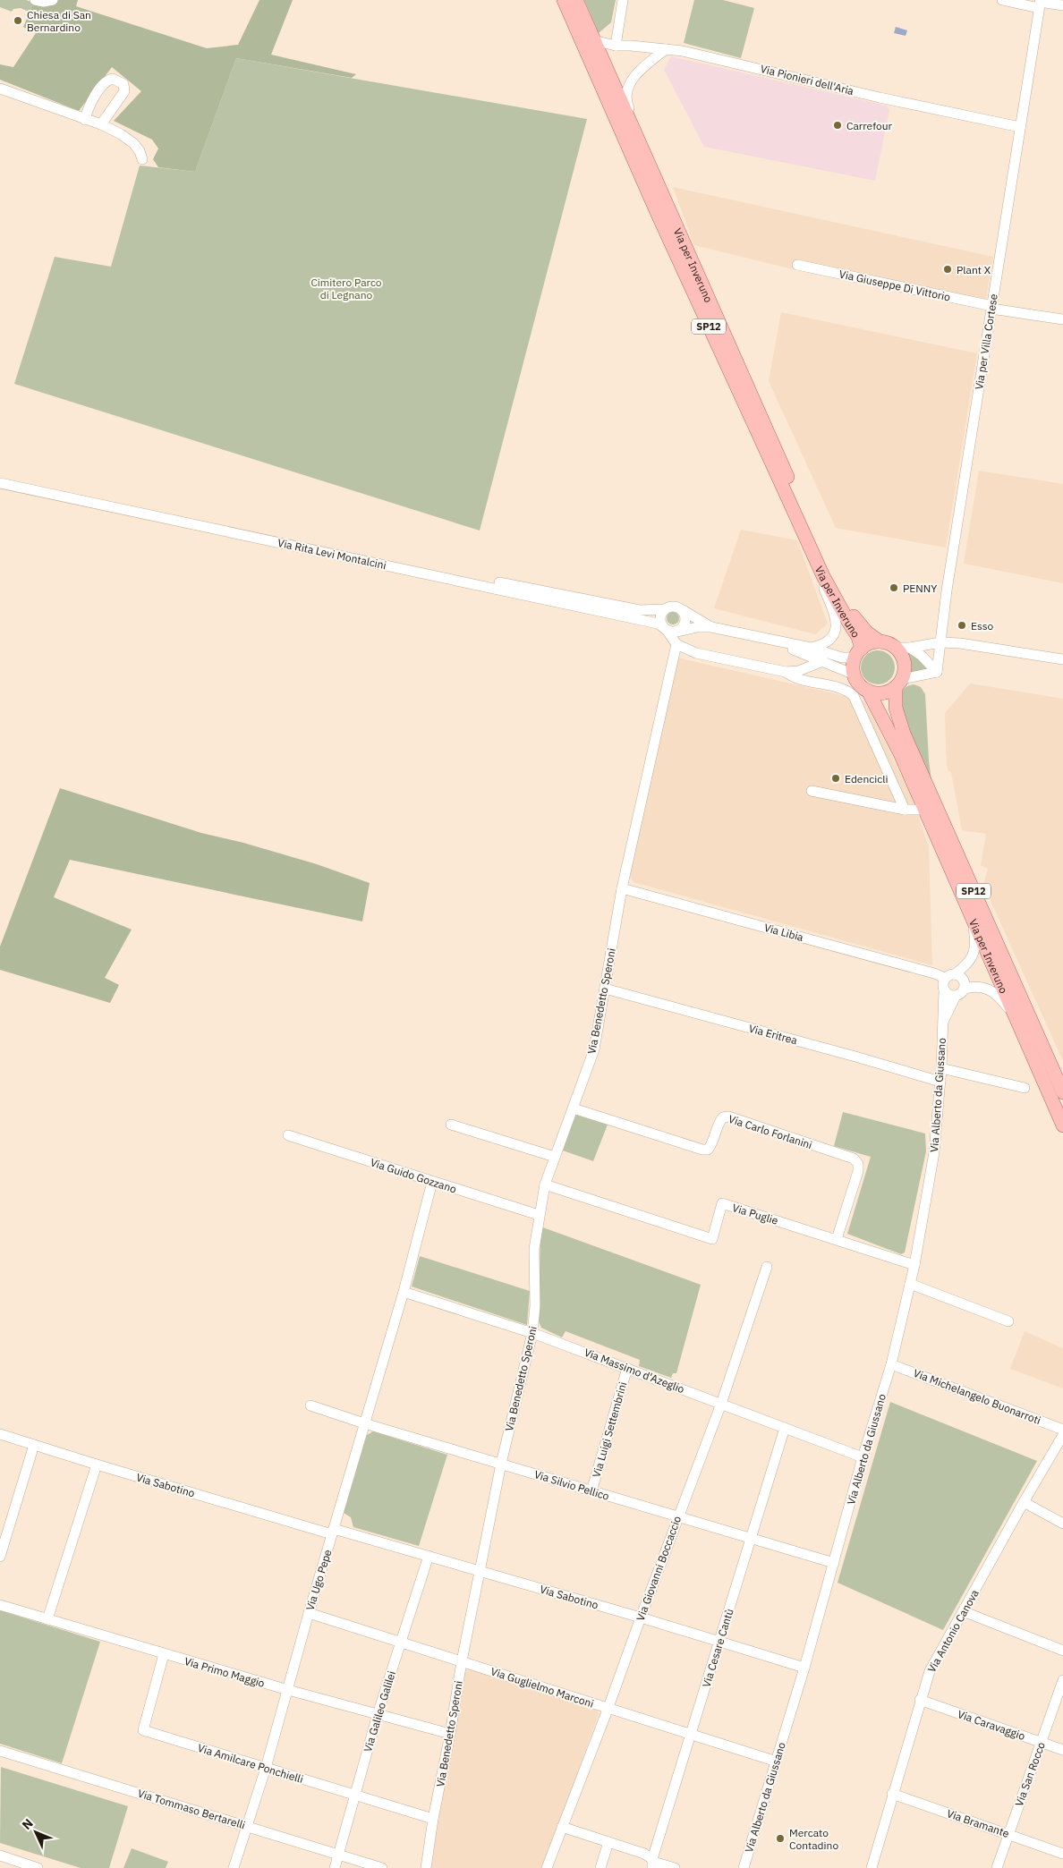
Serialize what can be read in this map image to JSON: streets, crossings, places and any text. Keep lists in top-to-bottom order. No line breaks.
{"streets":{"main road":["Via per Inveruno","SP12"],"street":["Via Pionieri dell'Aria","Via Giuseppe Di Vittorio","Via per Villa Cortese","Via Rita Levi Montalcini","Via Libia","Via Benedetto Speroni","Via Eritrea","Via Alberto da Giussano","Via Carlo Forlanini","Via Guido Gozzano","Via Puglie","Via Massimo d'Azeglio","Via Michelangelo Buonarroti","Via Luigi Settembrini","Via Sabotino","Via Silvio Pellico","Via Giovanni Boccaccio","Via Ugo Pepe","Via Antonio Canova","Via Cesare Cantù","Via Primo Maggio","Via Guglielmo Marconi","Via Galileo Galilei","Via Caravaggio","Via Amilcare Ponchielli","Via San Rocco","Via Tommaso Bertarelli","Via Bramante"]},"crossings":[["Via Pionieri dell'Aria","Via per Inveruno"],["Via Pionieri dell'Aria","Via per Villa Cortese"],["Via Giuseppe Di Vittorio","Via per Villa Cortese"],["Via Libia","Via Benedetto Speroni"],["Via Libia","Via Alberto da Giussano"],["Via Benedetto Speroni","Via Eritrea"],["Via Benedetto Speroni","Via Carlo Forlanini"],["Via Benedetto Speroni","Via Guido Gozzano"],["Via Benedetto Speroni","Via Puglie"],["Via Benedetto Speroni","Via Massimo d'Azeglio"],["Via Benedetto Speroni","Via Sabotino"],["Via Benedetto Speroni","Via Silvio Pellico"],["Via Benedetto Speroni","Via Primo Maggio"],["Via Benedetto Speroni","Via Guglielmo Marconi"],["Via Benedetto Speroni","Via Amilcare Ponchielli"],["Via Eritrea","Via Alberto da Giussano"],["Via Alberto da Giussano","Via Puglie"],["Via Alberto da Giussano","Via Massimo d'Azeglio"],["Via Alberto da Giussano","Via Michelangelo Buonarroti"],["Via Alberto da Giussano","Via Sabotino"],["Via Alberto da Giussano","Via Silvio Pellico"],["Via Alberto da Giussano","Via Guglielmo Marconi"],["Via Carlo Forlanini","Via Puglie"],["Via Guido Gozzano","Via Ugo Pepe"],["Via Massimo d'Azeglio","Via Luigi Settembrini"],["Via Massimo d'Azeglio","Via Giovanni Boccaccio"],["Via Massimo d'Azeglio","Via Ugo Pepe"],["Via Massimo d'Azeglio","Via Cesare Cantù"],["Via Luigi Settembrini","Via Silvio Pellico"],["Via Sabotino","Via Giovanni Boccaccio"],["Via Sabotino","Via Ugo Pepe"],["Via Sabotino","Via Cesare Cantù"],["Via Sabotino","Via Galileo Galilei"],["Via Silvio Pellico","Via Giovanni Boccaccio"],["Via Silvio Pellico","Via Ugo Pepe"],["Via Silvio Pellico","Via Cesare Cantù"],["Via Giovanni Boccaccio","Via Guglielmo Marconi"],["Via Ugo Pepe","Via Primo Maggio"],["Via Ugo Pepe","Via Guglielmo Marconi"],["Via Ugo Pepe","Via Amilcare Ponchielli"],["Via Ugo Pepe","Via Tommaso Bertarelli"],["Via Antonio Canova","Via Caravaggio"],["Via Antonio Canova","Via Bramante"],["Via Cesare Cantù","Via Guglielmo Marconi"],["Via Primo Maggio","Via Galileo Galilei"],["Via Primo Maggio","Via Amilcare Ponchielli"],["Via Guglielmo Marconi","Via Galileo Galilei"],["Via Galileo Galilei","Via Amilcare Ponchielli"],["Via Galileo Galilei","Via Tommaso Bertarelli"],["Via Caravaggio","Via San Rocco"],["Via San Rocco","Via Bramante"]],"parks":["Cimitero Parco di Legnano"],"places":["Chiesa di San Bernardino","Carrefour","Plant X","PENNY","Esso","Edencicli","Mercato Contadino"],"north":"top left"}
